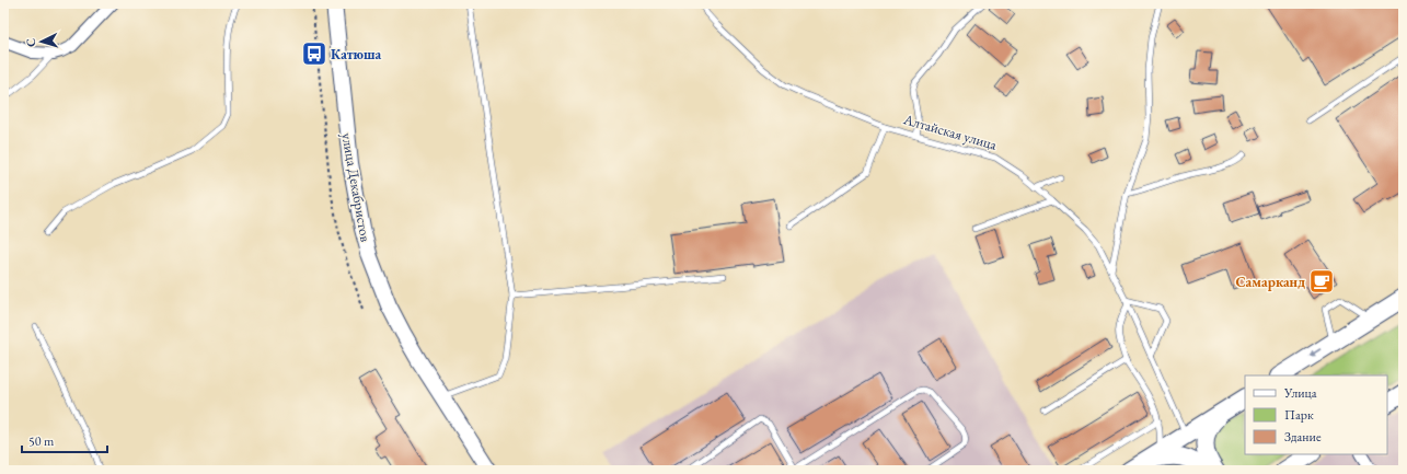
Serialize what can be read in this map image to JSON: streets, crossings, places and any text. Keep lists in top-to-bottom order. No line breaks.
{"streets":{"main road":["улица Декабристов"],"lane":["Алтайская улица"]},"places":{"bus stop":["Катюша"],"cafe":["Самарканд"]},"legend":["Улица","Парк","Здание"],"scale_bar":"50 m","north":"left"}
